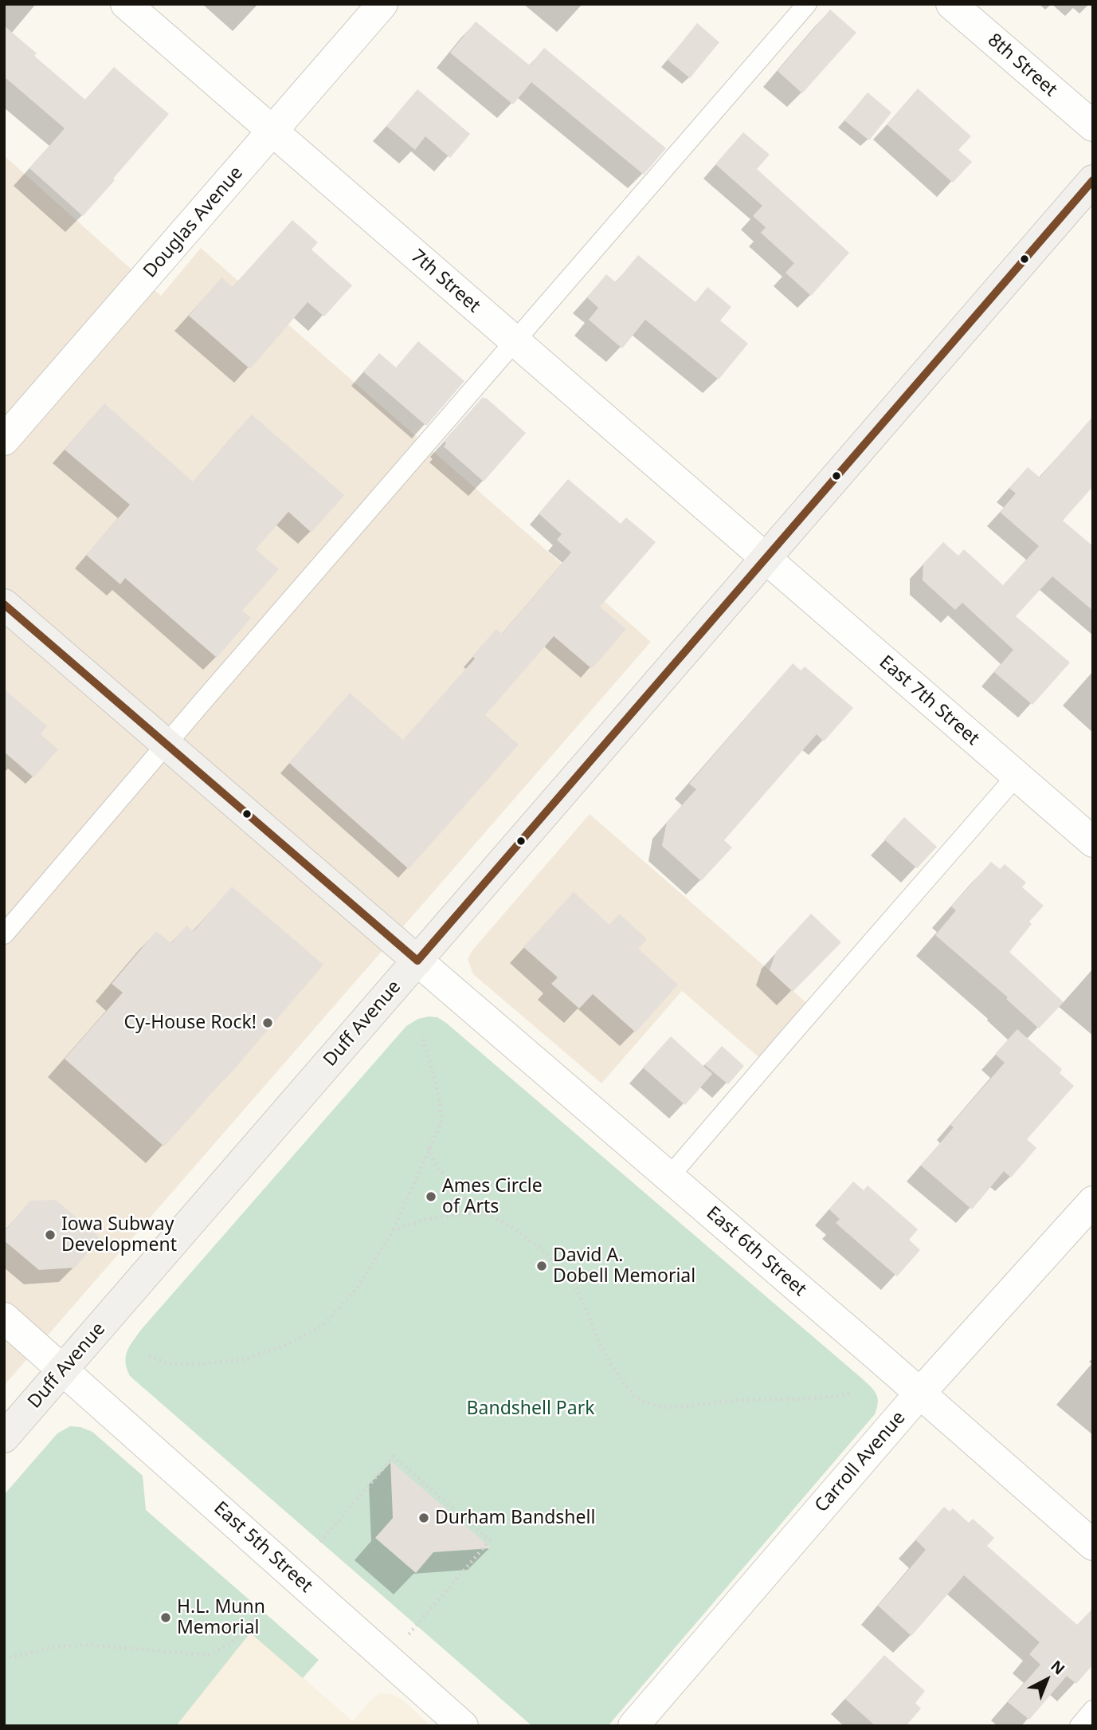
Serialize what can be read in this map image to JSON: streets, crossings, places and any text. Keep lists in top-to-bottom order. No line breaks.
{"streets":{"main road":["Duff Avenue"],"street":["8th Street","Douglas Avenue","7th Street","East 7th Street","East 6th Street","Carroll Avenue","East 5th Street"]},"crossings":[["Douglas Avenue","7th Street"],["7th Street","East 7th Street"],["7th Street","Duff Avenue"],["East 7th Street","Duff Avenue"],["Duff Avenue","East 6th Street"],["Duff Avenue","East 5th Street"],["East 6th Street","Carroll Avenue"]],"parks":["Bandshell Park"],"places":["Cy-House Rock!","Ames Circle of Arts","Iowa Subway Development","David A. Dobell Memorial","Durham Bandshell","H.L. Munn Memorial"],"north":"top right"}
